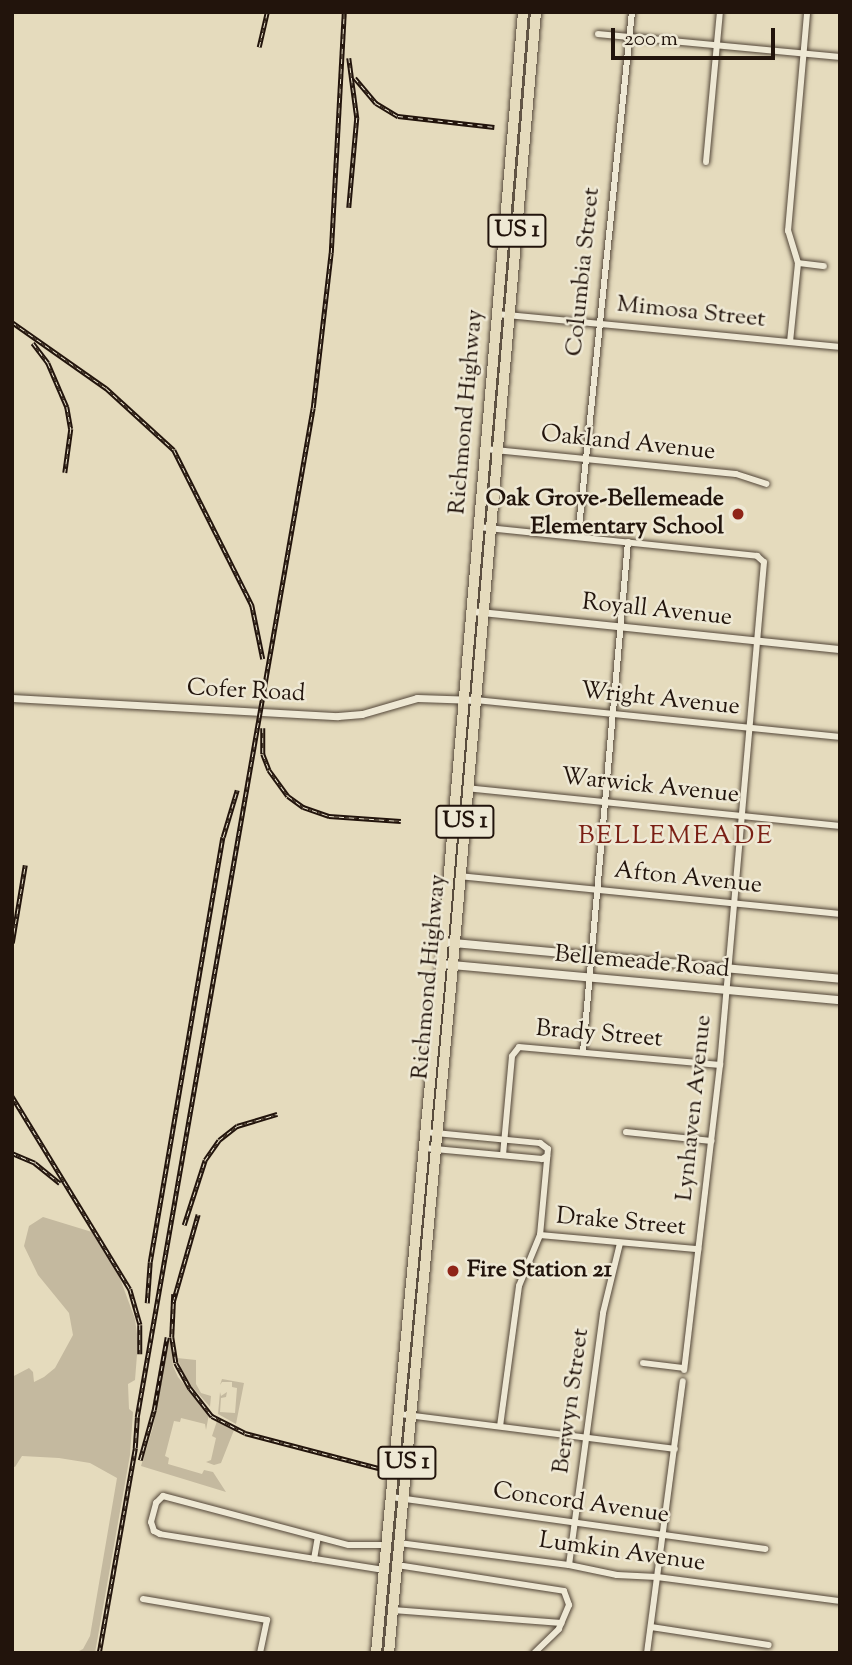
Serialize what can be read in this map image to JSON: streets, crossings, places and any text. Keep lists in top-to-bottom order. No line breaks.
{"streets":{"main road":["US 1","Richmond Highway","Bellemeade Road"],"street":["Columbia Street","Mimosa Street","Oakland Avenue","Royall Avenue","Cofer Road","Wright Avenue","Warwick Avenue","Afton Avenue","Brady Street","Lynhaven Avenue","Drake Street","Berwyn Street","Concord Avenue","Lumkin Avenue"]},"crossings":[["Columbia Street","Mimosa Street"],["Columbia Street","Oakland Avenue"],["Mimosa Street","Richmond Highway"],["Richmond Highway","Oakland Avenue"],["Richmond Highway","Royall Avenue"],["Richmond Highway","Cofer Road"],["Richmond Highway","Wright Avenue"],["Richmond Highway","Warwick Avenue"],["Richmond Highway","Afton Avenue"],["Richmond Highway","Bellemeade Road"],["Richmond Highway","Concord Avenue"],["Richmond Highway","Lumkin Avenue"],["Royall Avenue","Lynhaven Avenue"],["Cofer Road","Wright Avenue"],["Wright Avenue","Lynhaven Avenue"],["Warwick Avenue","Lynhaven Avenue"],["Afton Avenue","Lynhaven Avenue"],["Bellemeade Road","Lynhaven Avenue"],["Brady Street","Lynhaven Avenue"],["Lynhaven Avenue","Drake Street"],["Drake Street","Berwyn Street"],["Berwyn Street","Concord Avenue"],["Berwyn Street","Lumkin Avenue"]],"districts":["BELLEMEADE"],"places":["Oak Grove-Bellemeade Elementary School","Fire Station 21"],"scale_bar":"200 m"}
